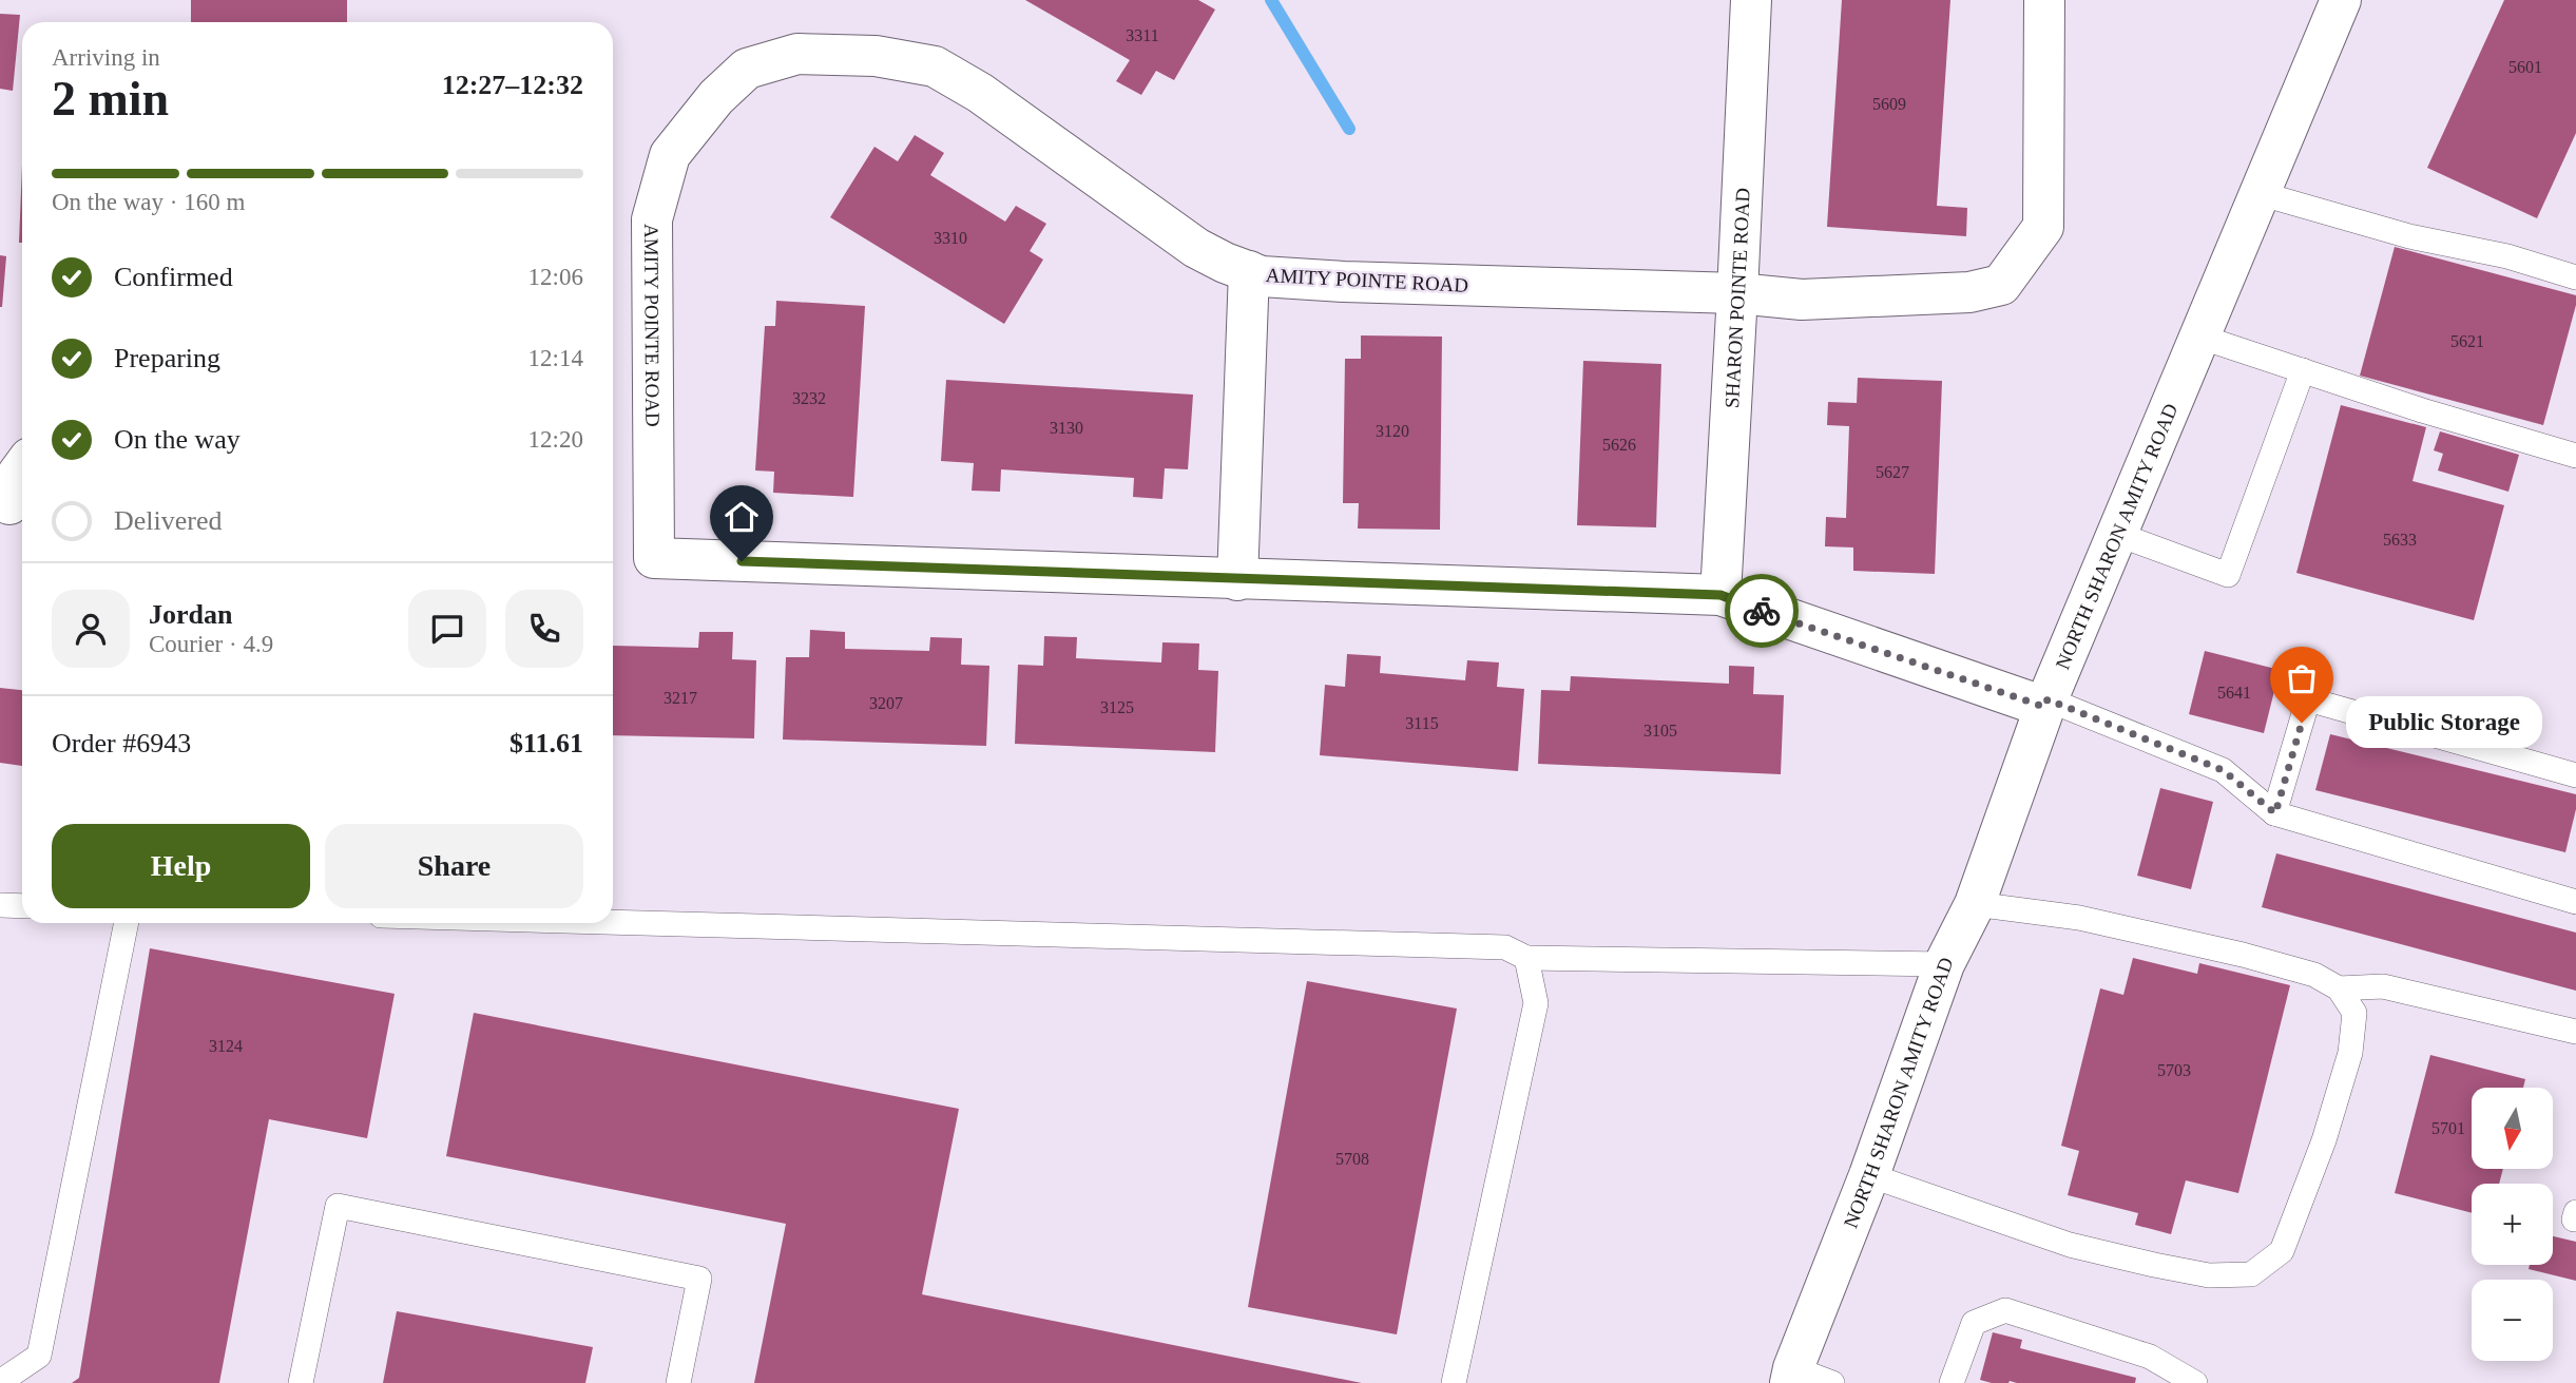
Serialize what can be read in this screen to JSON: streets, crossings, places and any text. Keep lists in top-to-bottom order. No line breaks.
{"streets":{"street":["AMITY POINTE ROAD","SHARON POINTE ROAD","NORTH SHARON AMITY ROAD"]},"crossings":[["AMITY POINTE ROAD","SHARON POINTE ROAD"],["AMITY POINTE ROAD","NORTH SHARON AMITY ROAD"]],"places":["Public Storage"],"house_numbers":["3311","5601","5609","3310","5621","3232","3130","3120","5626","5627","5633","5641","3217","3207","3125","3115","3105","3124","5703","5701","5708"],"north":"bottom","page":{"heading":["2 min","Arriving in","12:27–12:32"],"panel":["Jordan","Courier · 4.9","Order #6943","$11.61"],"bar":"On the way · 160 m","list":[["Confirmed","12:06"],["Preparing","12:14"],["On the way","12:20"],"Delivered"],"bubble":"Public Storage","buttons":["Help","Share"],"map_buttons":["+","−"]}}
